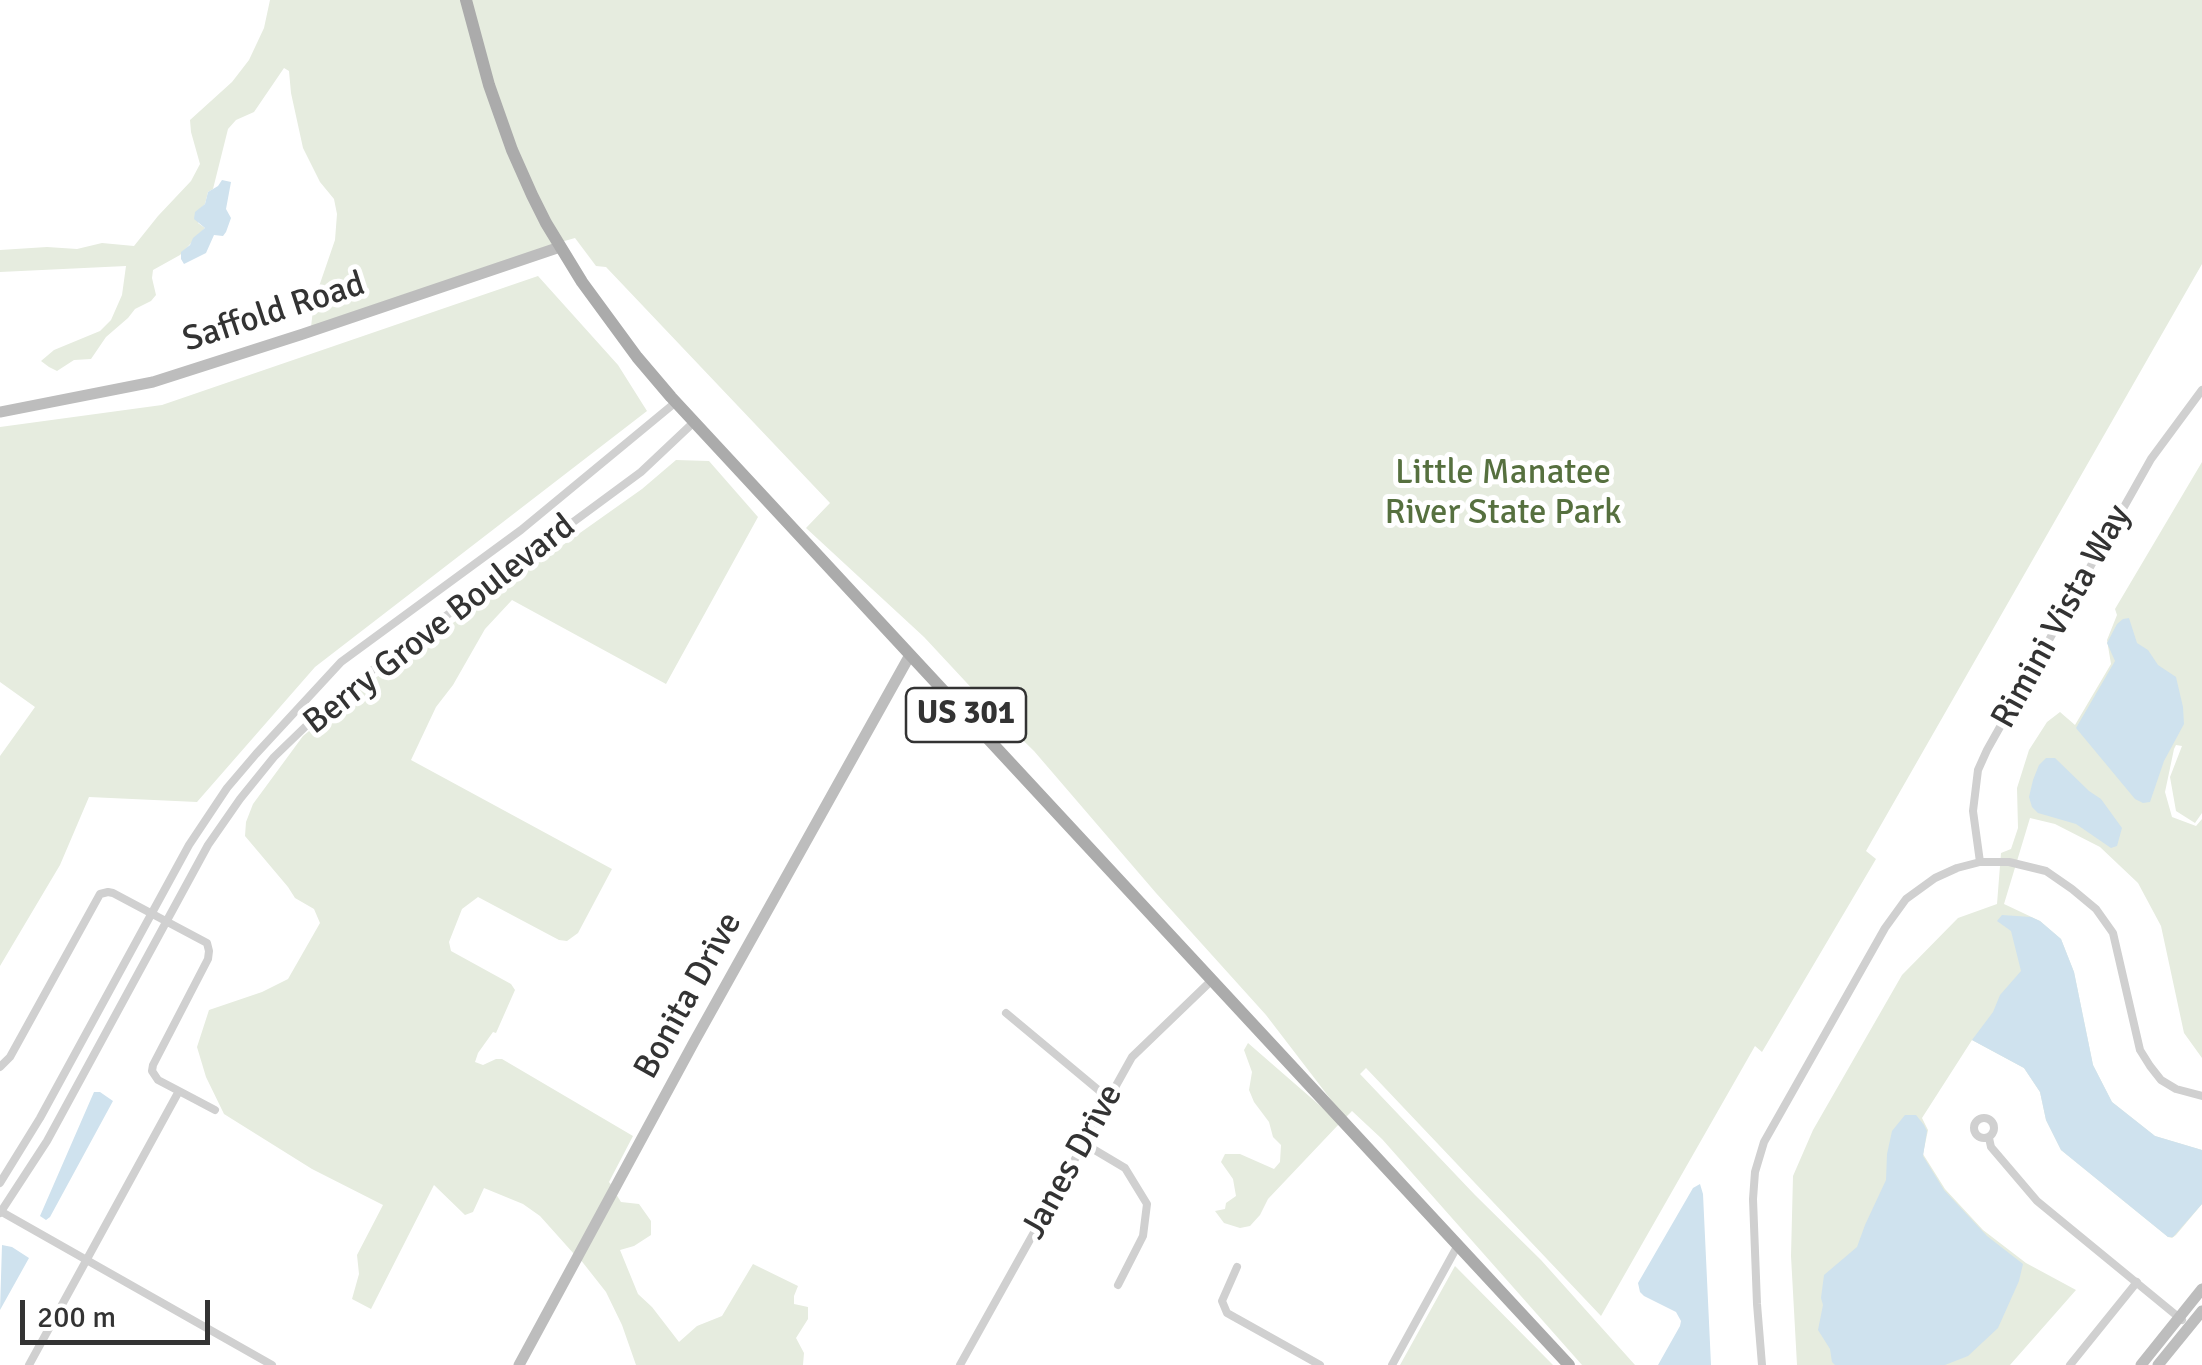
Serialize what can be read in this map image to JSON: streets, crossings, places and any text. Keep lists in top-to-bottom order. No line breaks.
{"streets":{"main road":["US 301"],"street":["Saffold Road","Rimini Vista Way","Berry Grove Boulevard","Bonita Drive","Janes Drive"]},"crossings":[["Saffold Road","US 301"],["Berry Grove Boulevard","US 301"],["US 301","Bonita Drive"],["US 301","Janes Drive"]],"parks":["Little Manatee River State Park"],"scale_bar":"200 m"}
